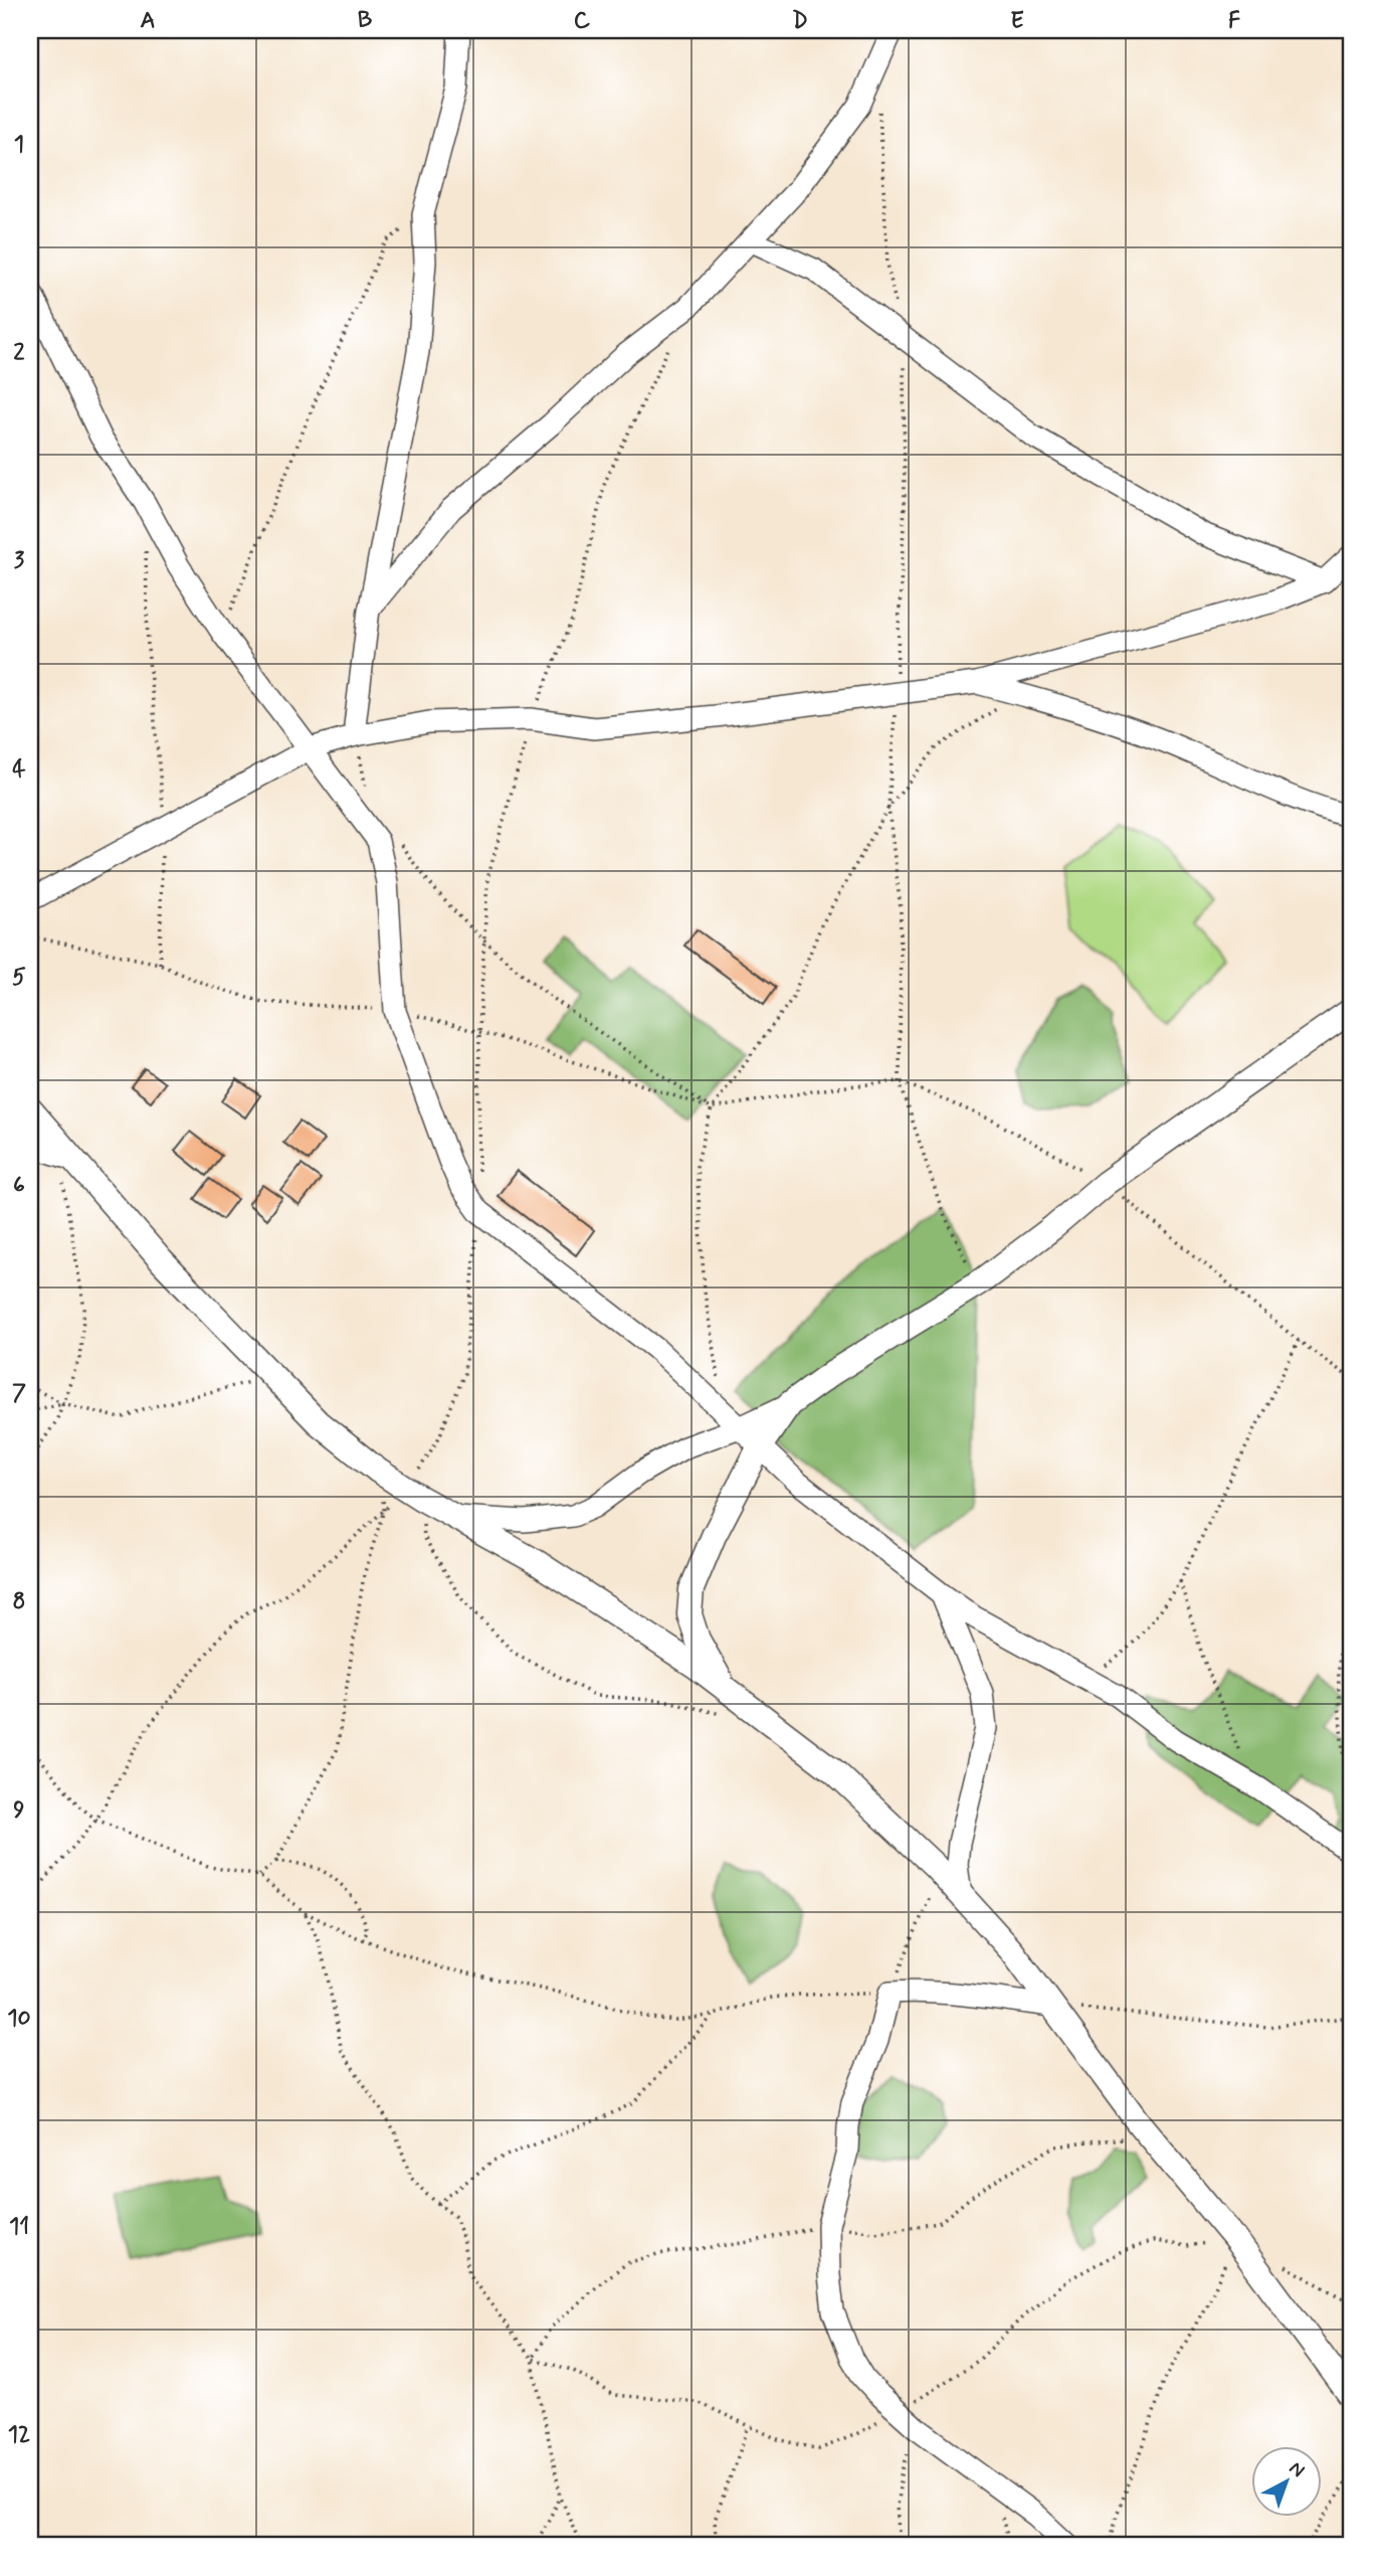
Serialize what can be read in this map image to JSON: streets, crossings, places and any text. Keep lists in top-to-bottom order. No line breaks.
{"north":"top right","grid":{"columns":["A","B","C","D","E","F"],"rows":["1","2","3","4","5","6","7","8","9","10","11","12"]}}
